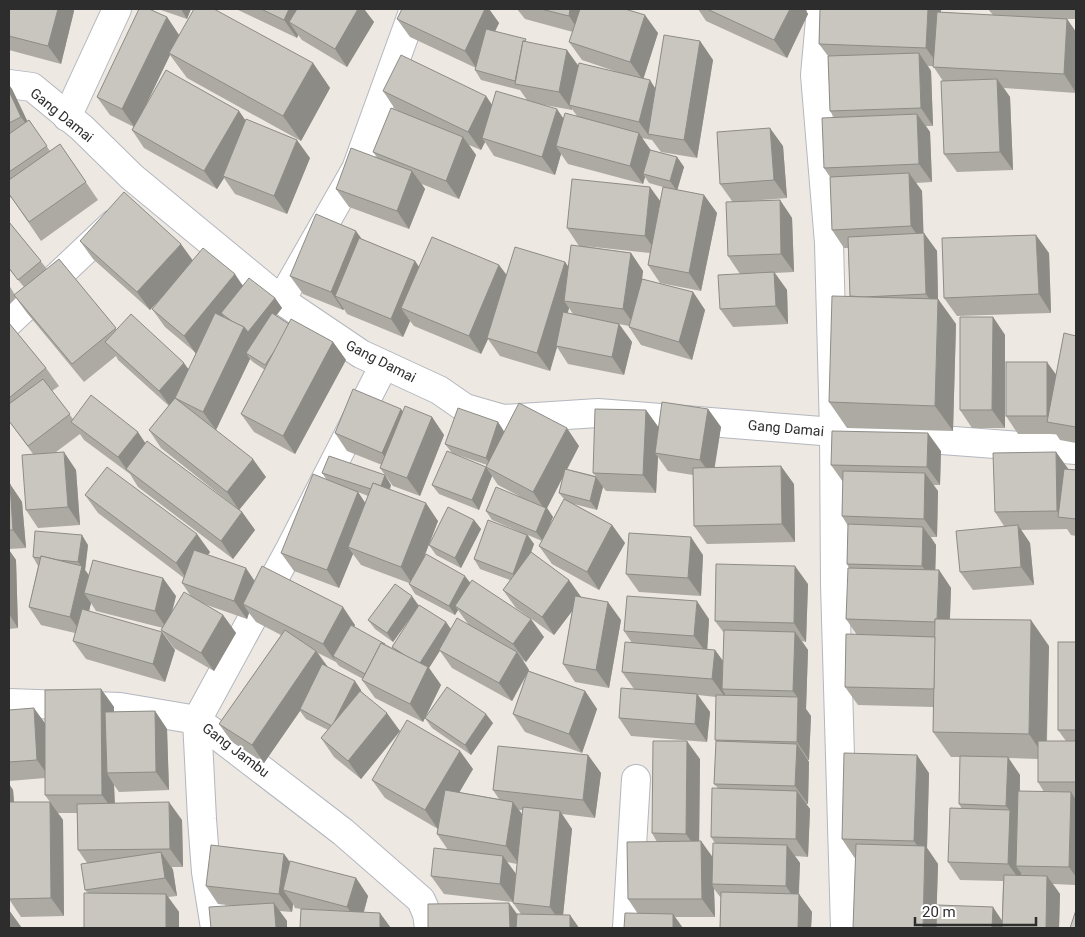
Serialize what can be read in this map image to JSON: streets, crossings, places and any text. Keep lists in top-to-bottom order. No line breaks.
{"streets":{"street":["Gang Damai","Gang Jambu"]},"scale_bar":"20 m"}
